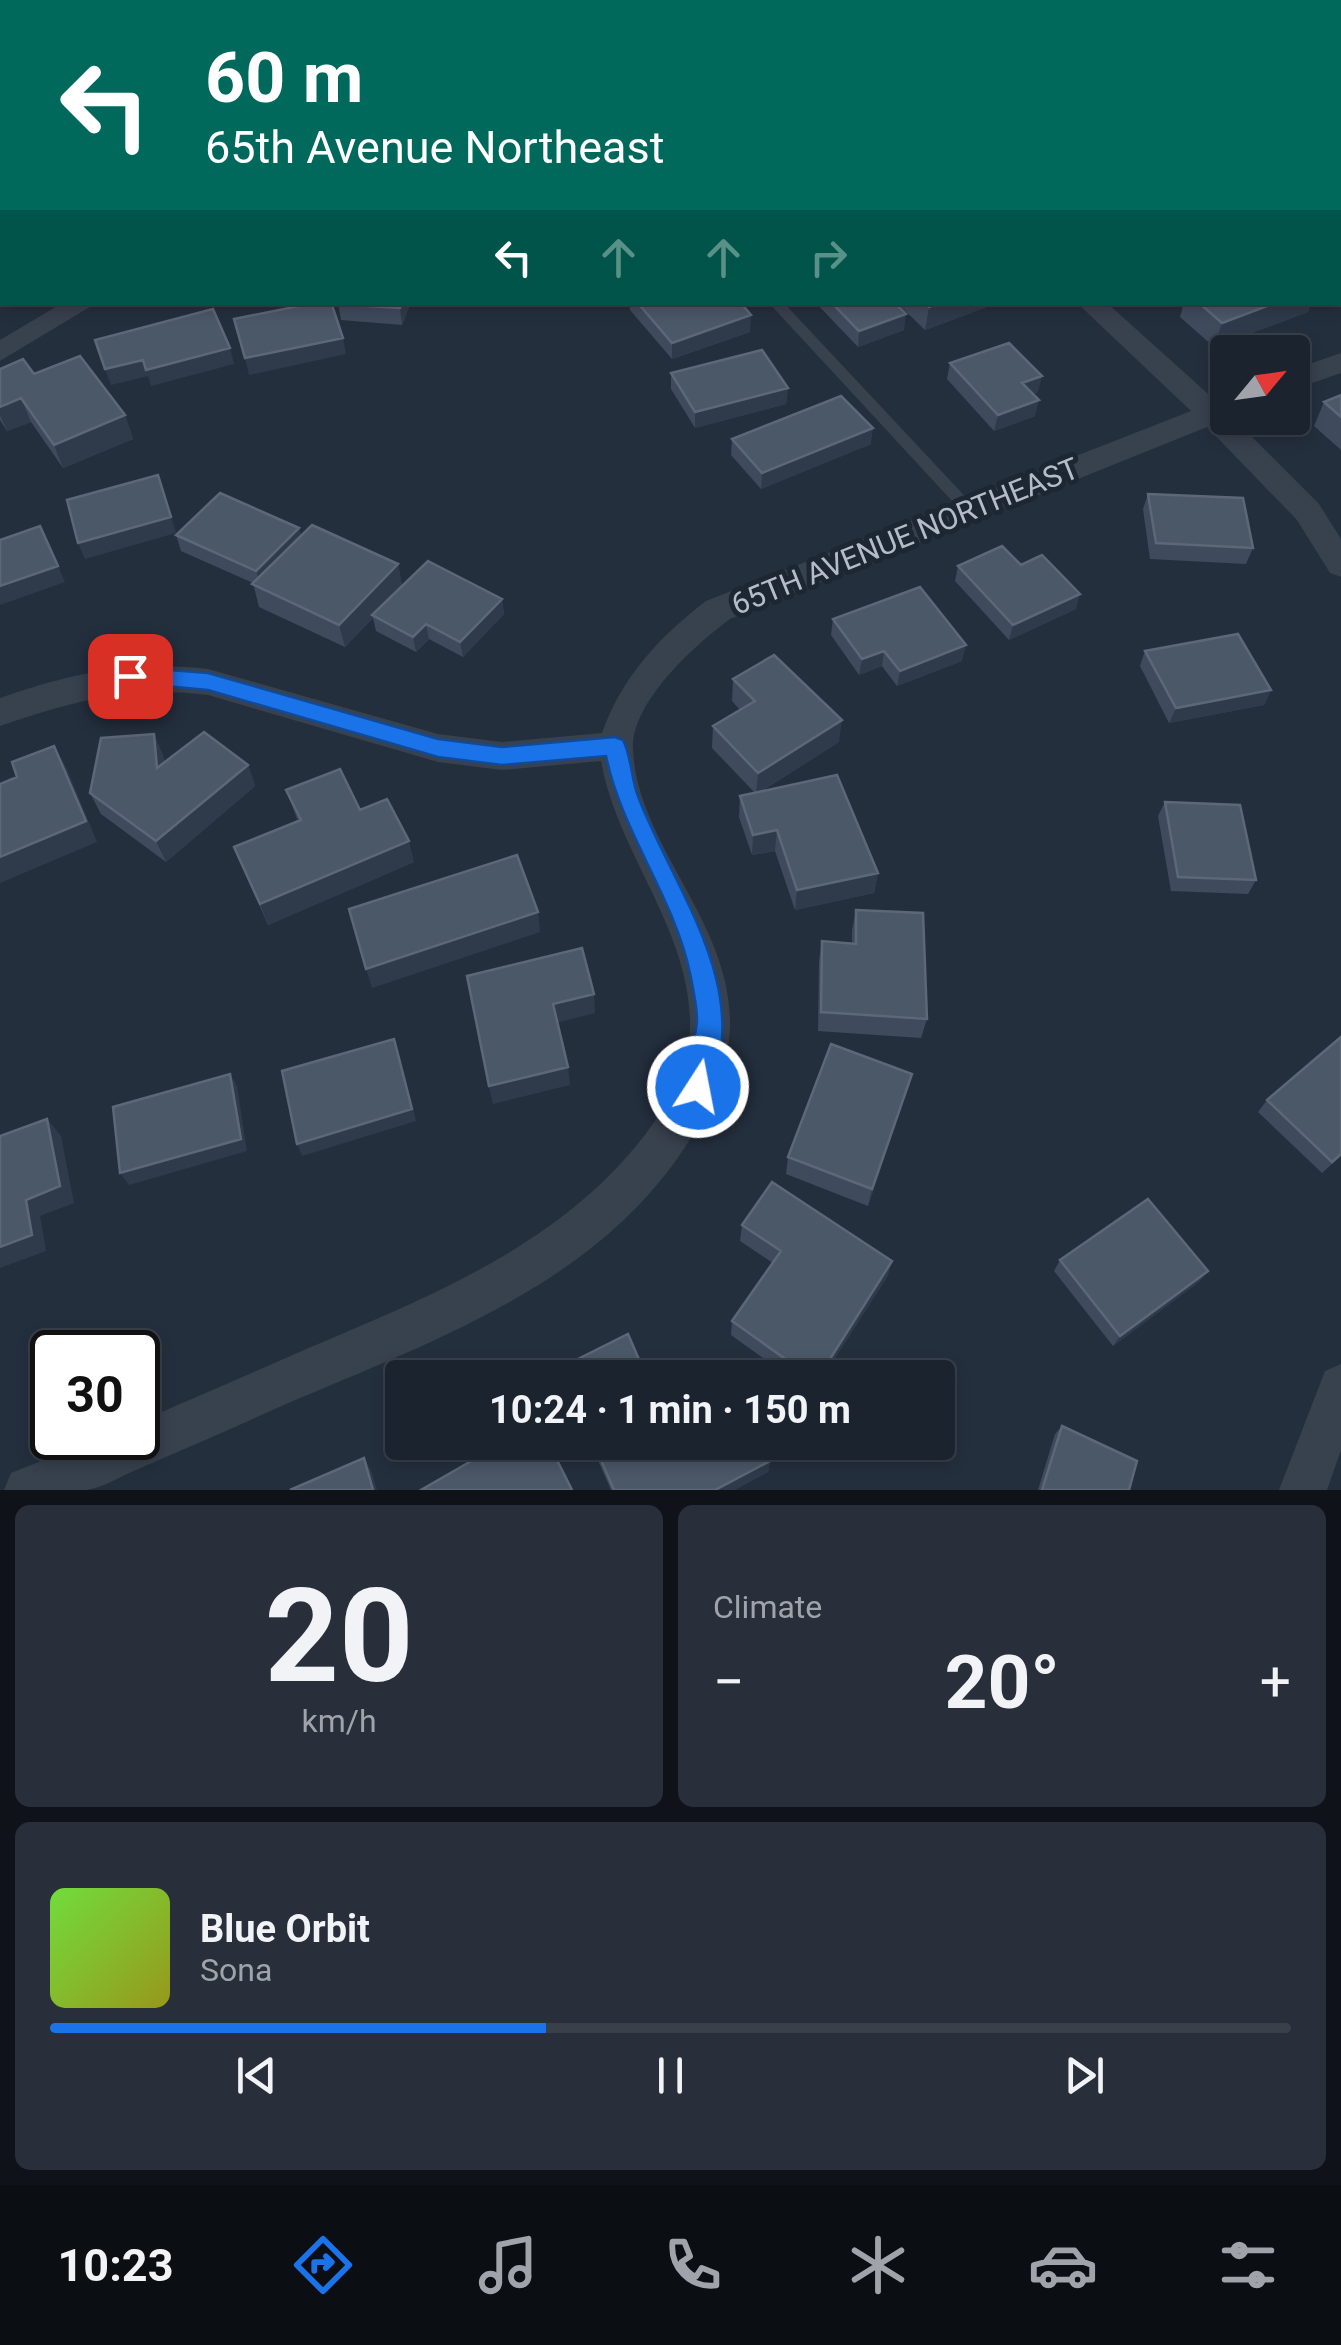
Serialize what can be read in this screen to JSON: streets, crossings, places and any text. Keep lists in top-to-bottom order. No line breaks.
{"streets":{"street":["65TH AVENUE NORTHEAST"]},"north":"top right","page":{"turn":["60 m","65th Avenue Northeast"],"limit":"30","trip":"10:24 · 1 min · 150 m","tile":[["20","km/h"],"Climate"],"heat":["−","20°","+"],"song":["Blue Orbit","Sona"],"tabs":"10:23"}}
